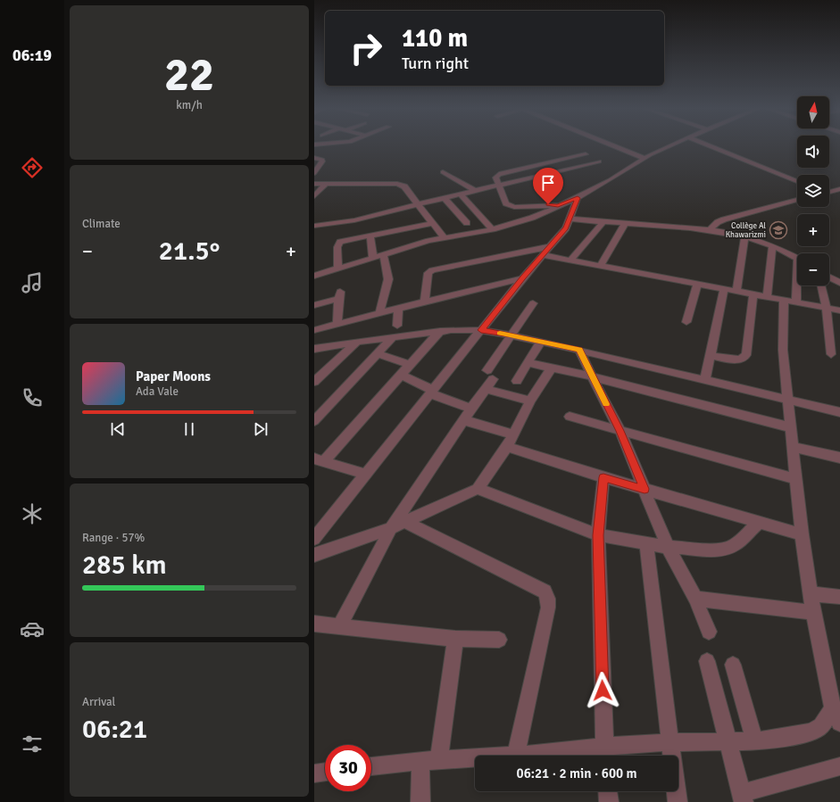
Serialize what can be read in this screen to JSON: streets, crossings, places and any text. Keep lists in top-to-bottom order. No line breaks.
{"places":{"school or university":["Collège Al Khawarizmi"]},"north":"top","page":{"tabs":"06:19","tile":[["22","km/h"],"Climate",["Range · 57%","285 km"],["Arrival","06:21"]],"turn":["110 m","Turn right"],"map_buttons":["+","−"],"heat":["−","21.5°","+"],"song":["Paper Moons","Ada Vale"],"limit":"30","trip":"06:21 · 2 min · 600 m"}}
